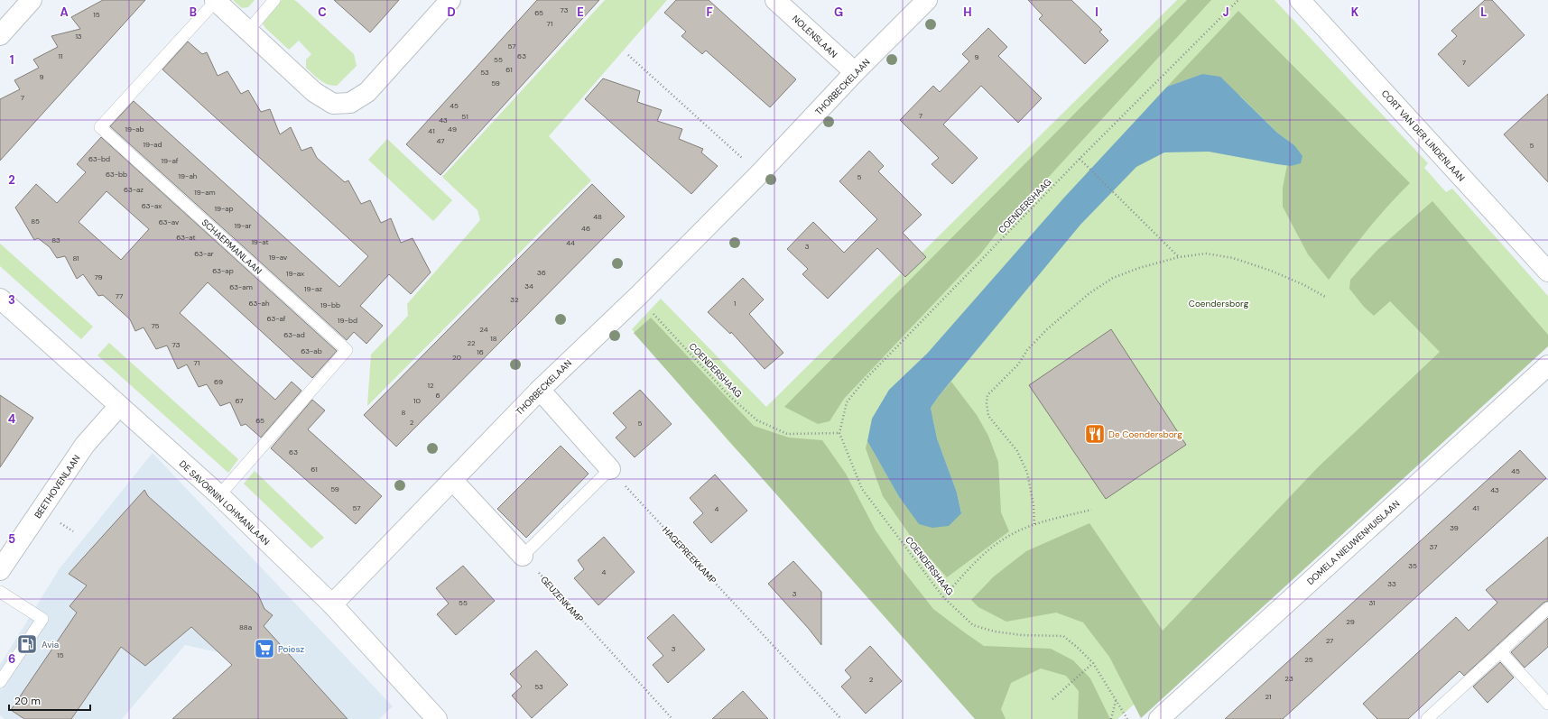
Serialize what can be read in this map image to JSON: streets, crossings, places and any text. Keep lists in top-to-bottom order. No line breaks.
{"streets":{"street":["NOLENSLAAN","THORBECKELAAN","CORT VAN DER LINDENLAAN","SCHAEPMANLAAN","BEETHOVENLAAN","DE SAVORNIN LOHMANLAAN","DOMELA NIEUWENHUISLAAN"],"path":["COENDERSHAAG","HAGEPREEKKAMP","GEUZENKAMP"]},"crossings":[["NOLENSLAAN","THORBECKELAAN"],["THORBECKELAAN","COENDERSHAAG"],["THORBECKELAAN","DE SAVORNIN LOHMANLAAN"],["SCHAEPMANLAAN","DE SAVORNIN LOHMANLAAN"],["BEETHOVENLAAN","DE SAVORNIN LOHMANLAAN"]],"parks":["Coendersborg"],"places":{"restaurant":["De Coendersborg"],"fuel station":["Avia"],"supermarket":["Poiesz"]},"house_numbers":["73","65","15","71","13","57","11","63","9","55","7","61","53","9","59","7","45","7","51","43","19-ab","49","41","47","19-ad","5","63-bd","19-af","63-bb","19-ah","5","63-az","19-am","63-ax","19-ap","48","85","63-av","19-ar","46","63-at","83","19-at","44","3","63-ar","19-av","81","63-ap","36","19-ax","79","34","63-am","19-az","77","32","63-ah","1","19-bb","63-af","19-bd","75","24","63-ad","18","22","73","63-ab","16","20","71","69","12","6","67","10","8","65","2","5","63","61","45","59","43","57","41","4","39","37","35","4","33","3","55","31","29","88a","27","3","15","25","23","2","53","21"],"scale_bar":"20 m","grid":{"columns":["A","B","C","D","E","F","G","H","I","J","K","L"],"rows":["1","2","3","4","5","6"]}}
